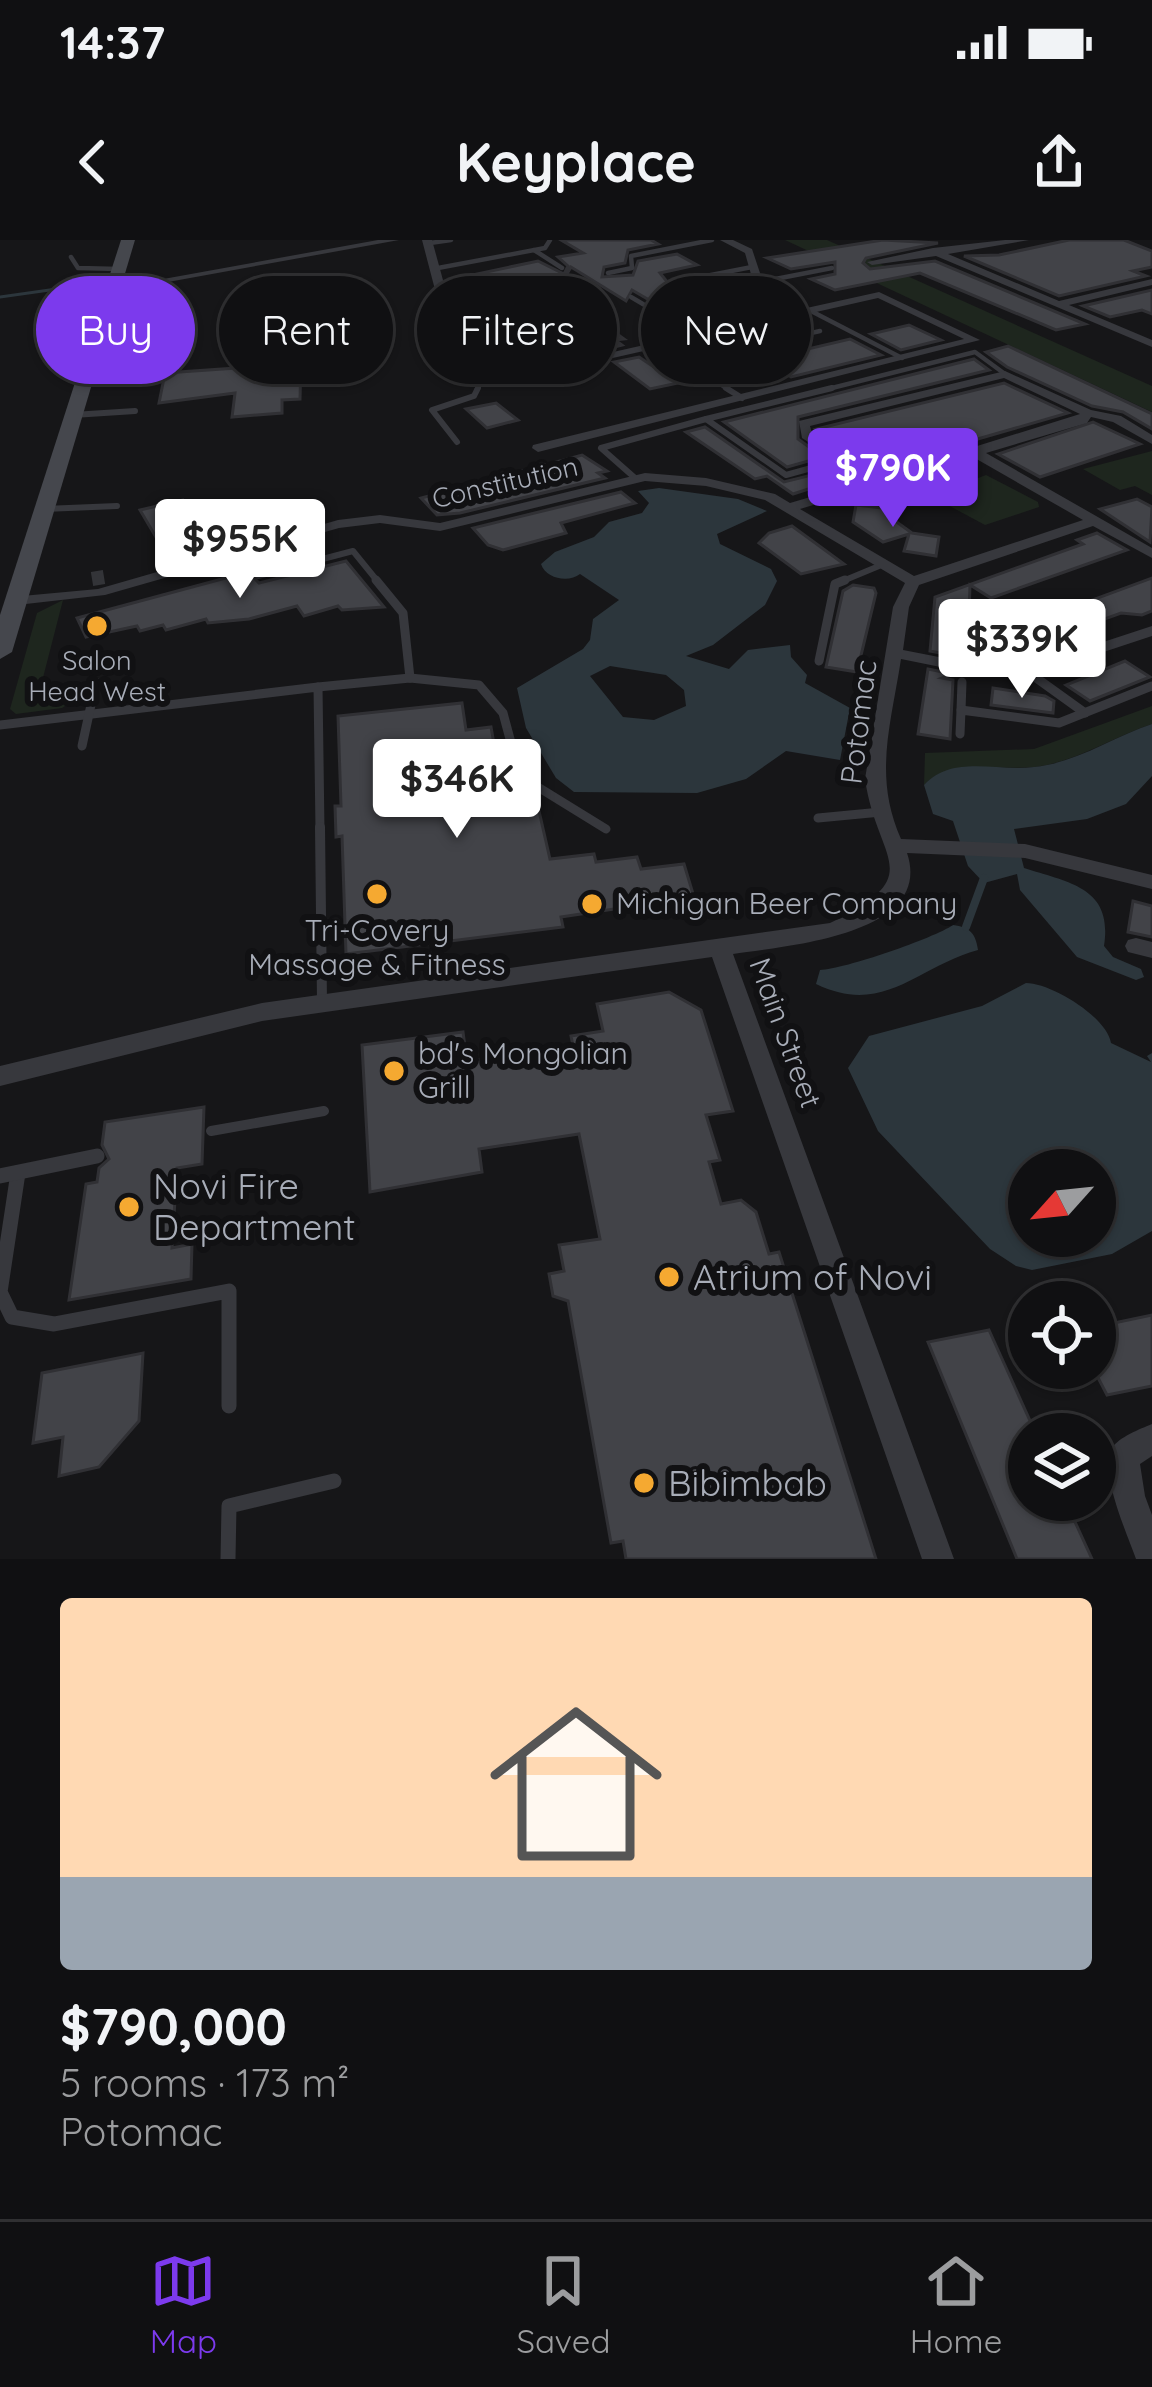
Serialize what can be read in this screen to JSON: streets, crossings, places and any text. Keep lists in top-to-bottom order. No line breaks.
{"streets":{"street":["Constitution","Potomac","Main Street"]},"places":["Salon Head West","Tri-Covery Massage & Fitness","Michigan Beer Company","bd's Mongolian Grill","Novi Fire Department","Atrium of Novi","Bibimbab"],"north":"bottom left","page":{"status":"14:37","header":"Keyplace","chip":["Buy","Rent","Filters","New"],"price":["$790K","$955K","$339K","$346K"],"list":[{"name":"$790,000","note":"5 rooms · 173 m² · Potomac"}],"tabs":["Map","Saved","Home"]}}
